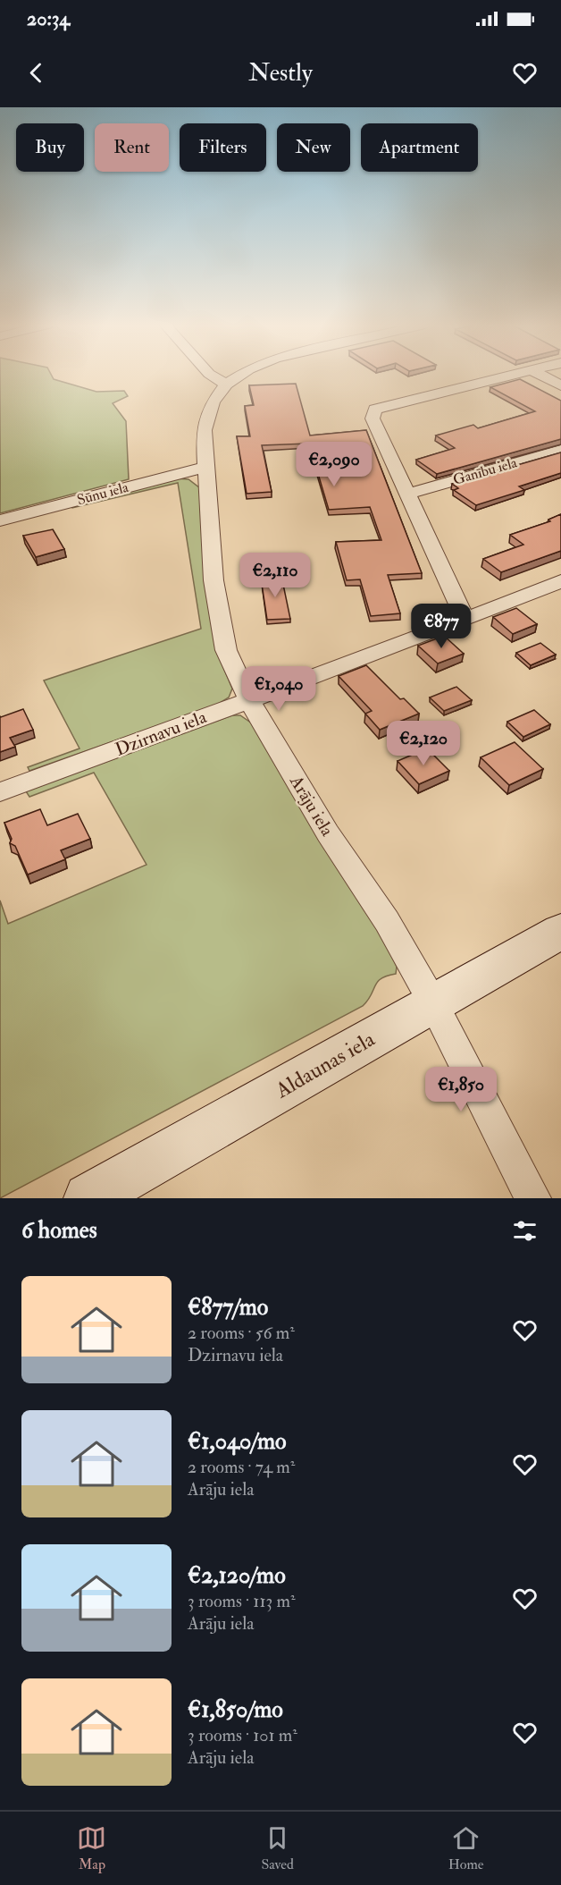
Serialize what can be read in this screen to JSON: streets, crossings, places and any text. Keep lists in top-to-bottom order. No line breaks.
{"streets":{"street":["Ganību iela","Sūnu iela","Dzirnavu iela","Arāju iela","Aldaunas iela"]},"crossings":[["Sūnu iela","Arāju iela"],["Dzirnavu iela","Arāju iela"],["Arāju iela","Aldaunas iela"]],"page":{"status":"20:34","header":"Nestly","chip":["Buy","Rent","Filters","New","Apartment"],"price":["€2,090","€2,110","€877","€1,040","€2,120","€1,850"],"heading":"6 homes","list":[{"name":"€877/mo","note":"2 rooms · 56 m² · Dzirnavu iela"},{"name":"€1,040/mo","note":"2 rooms · 74 m² · Arāju iela"},{"name":"€2,120/mo","note":"3 rooms · 113 m² · Arāju iela"},{"name":"€1,850/mo","note":"3 rooms · 101 m² · Arāju iela"}],"tabs":["Map","Saved","Home"]}}
